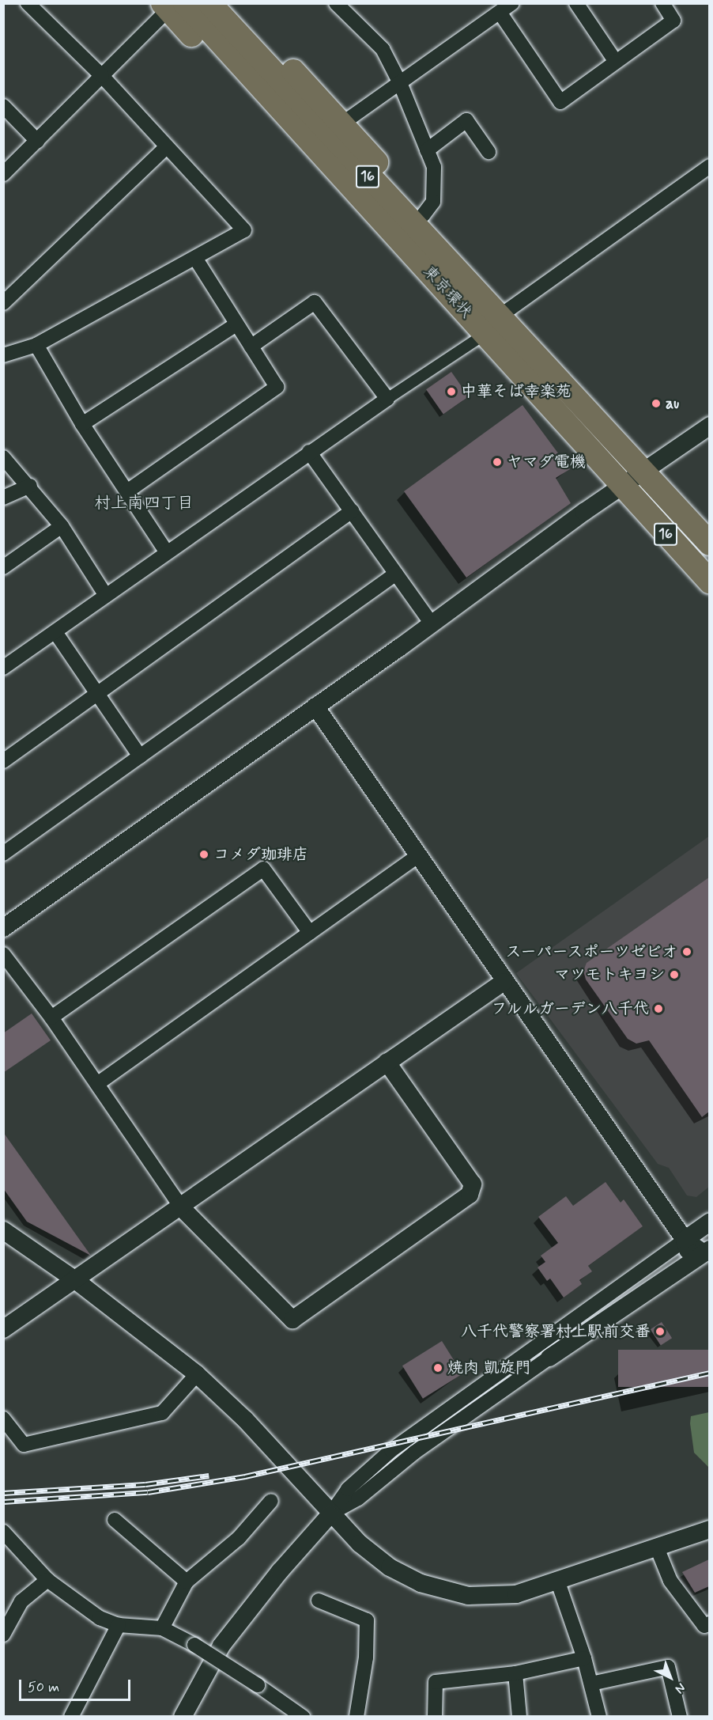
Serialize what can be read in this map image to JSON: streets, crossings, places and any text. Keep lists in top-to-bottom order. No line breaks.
{"streets":{"highway":["16","東京環状"]},"crossings":[["16","東京環状"]],"districts":["村上南四丁目"],"places":["中華そば幸楽苑","au","ヤマダ電機","コメダ珈琲店","スーパースポーツゼビオ","マツモトキヨシ","フルルガーデン八千代","八千代警察署村上駅前交番","焼肉 凱旋門"],"scale_bar":"50 m","north":"bottom right"}
